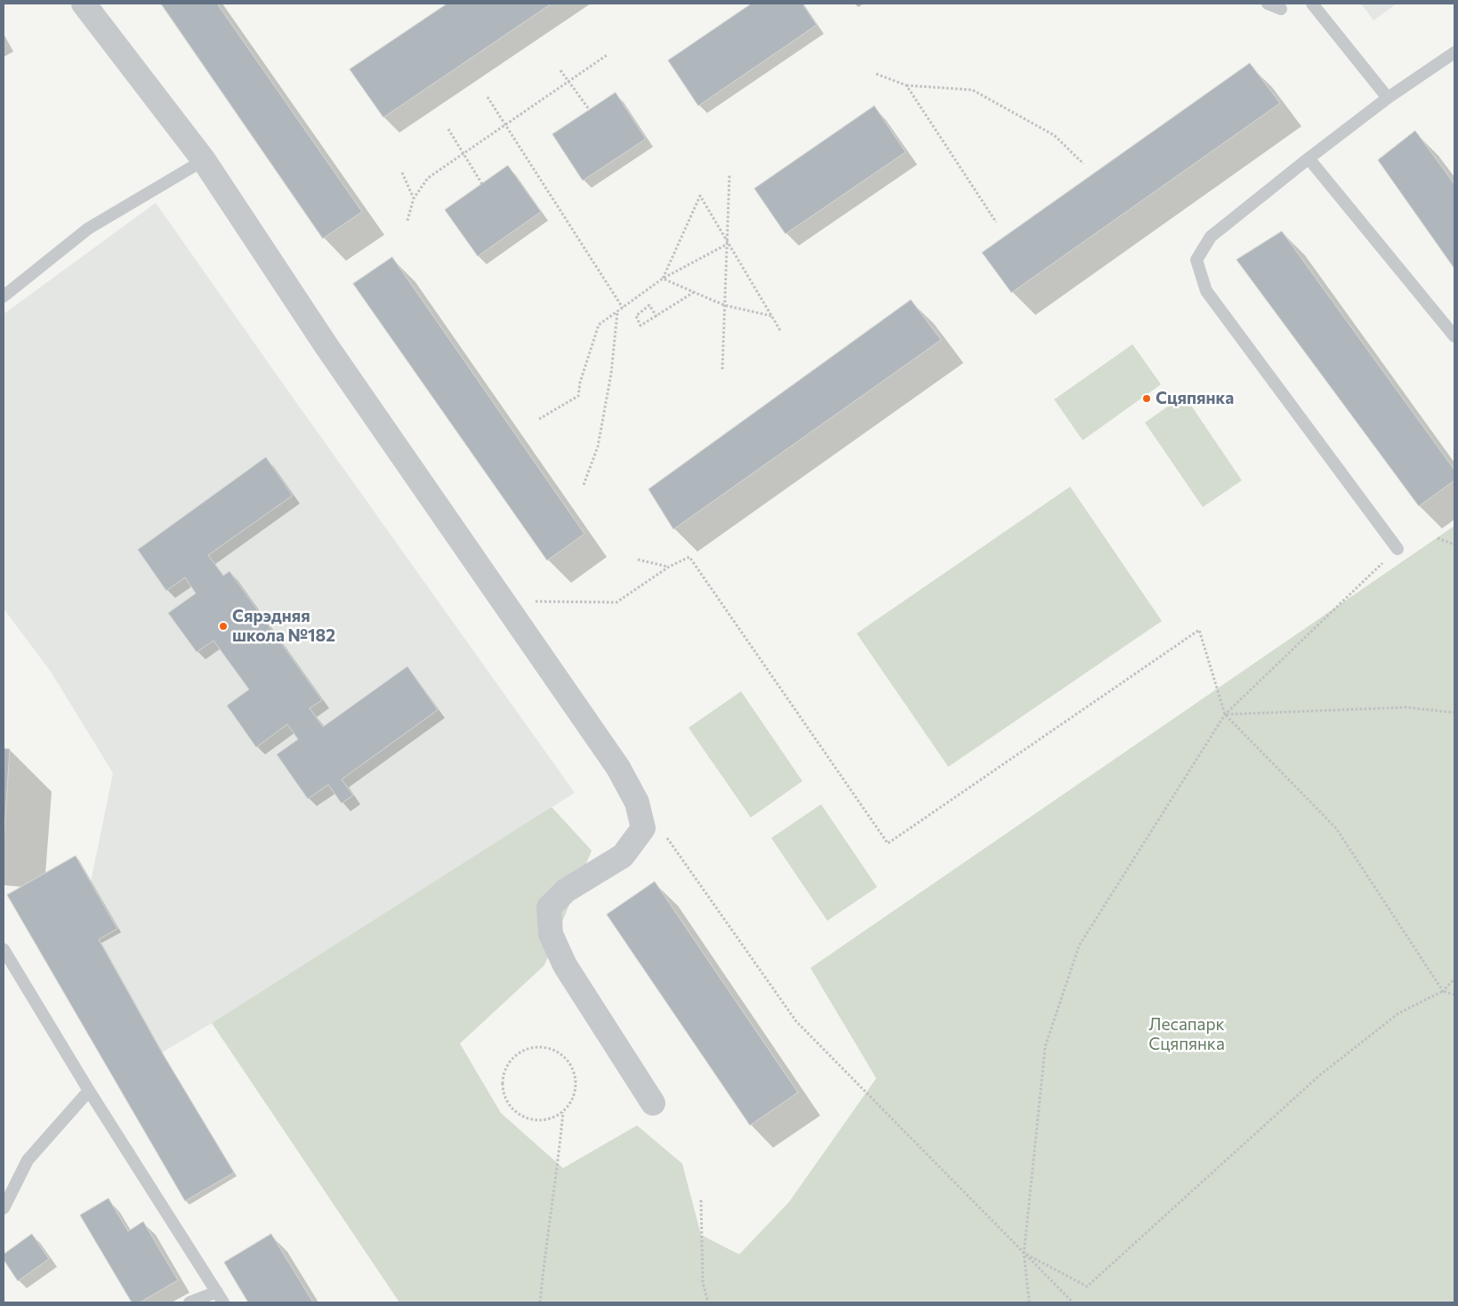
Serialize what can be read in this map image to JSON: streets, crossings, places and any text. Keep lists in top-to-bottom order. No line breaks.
{"parks":["Лесапарк Сцяпянка"],"places":["Сцяпянка","Сярэдняя школа №182"]}
